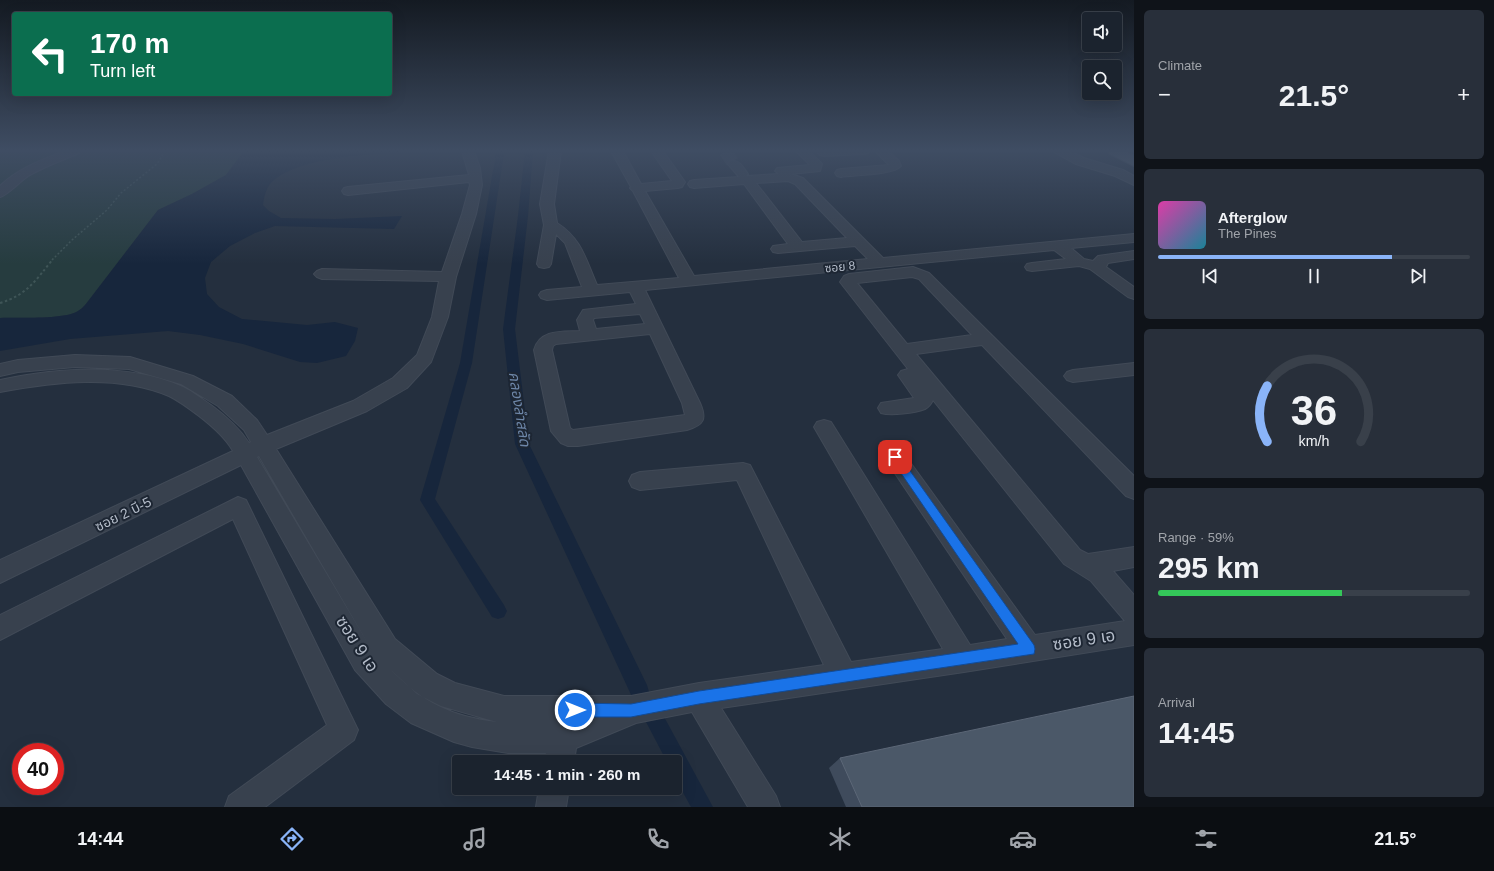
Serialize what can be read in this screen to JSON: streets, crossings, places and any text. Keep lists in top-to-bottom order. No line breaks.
{"streets":{"street":["ซอย 8","ซอย 2 บี-5","ซอย 9 เอ"]},"crossings":[["ซอย 2 บี-5","ซอย 9 เอ"]],"water":["คลองลำสลัด"],"page":{"tile":["Climate",["Range · 59%","295 km"],["Arrival","14:45"]],"turn":["170 m","Turn left"],"heat":["−","21.5°","+"],"song":["Afterglow","The Pines"],"limit":"40","trip":"14:45 · 1 min · 260 m","tabs":["14:44","21.5°"],"gauge":["36","km/h"]}}
